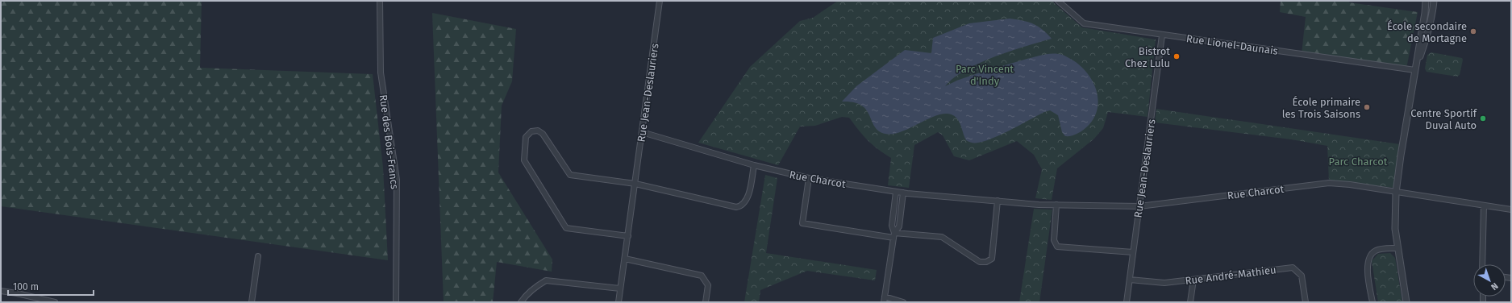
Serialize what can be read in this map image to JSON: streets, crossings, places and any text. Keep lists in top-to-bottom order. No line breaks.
{"streets":{"street":["Rue Lionel-Daunais","Rue Jean-Deslauriers","Rue des Bois-Francs","Rue Charcot","Rue André-Mathieu"]},"crossings":[["Rue Lionel-Daunais","Rue Jean-Deslauriers"],["Rue Jean-Deslauriers","Rue Charcot"],["Rue Jean-Deslauriers","Rue André-Mathieu"]],"parks":["Parc Vincent d'Indy","Parc Charcot"],"places":["École secondaire de Mortagne","Bistrot Chez Lulu","École primaire les Trois Saisons","Centre Sportif Duval Auto"],"scale_bar":"100 m","north":"bottom right"}
